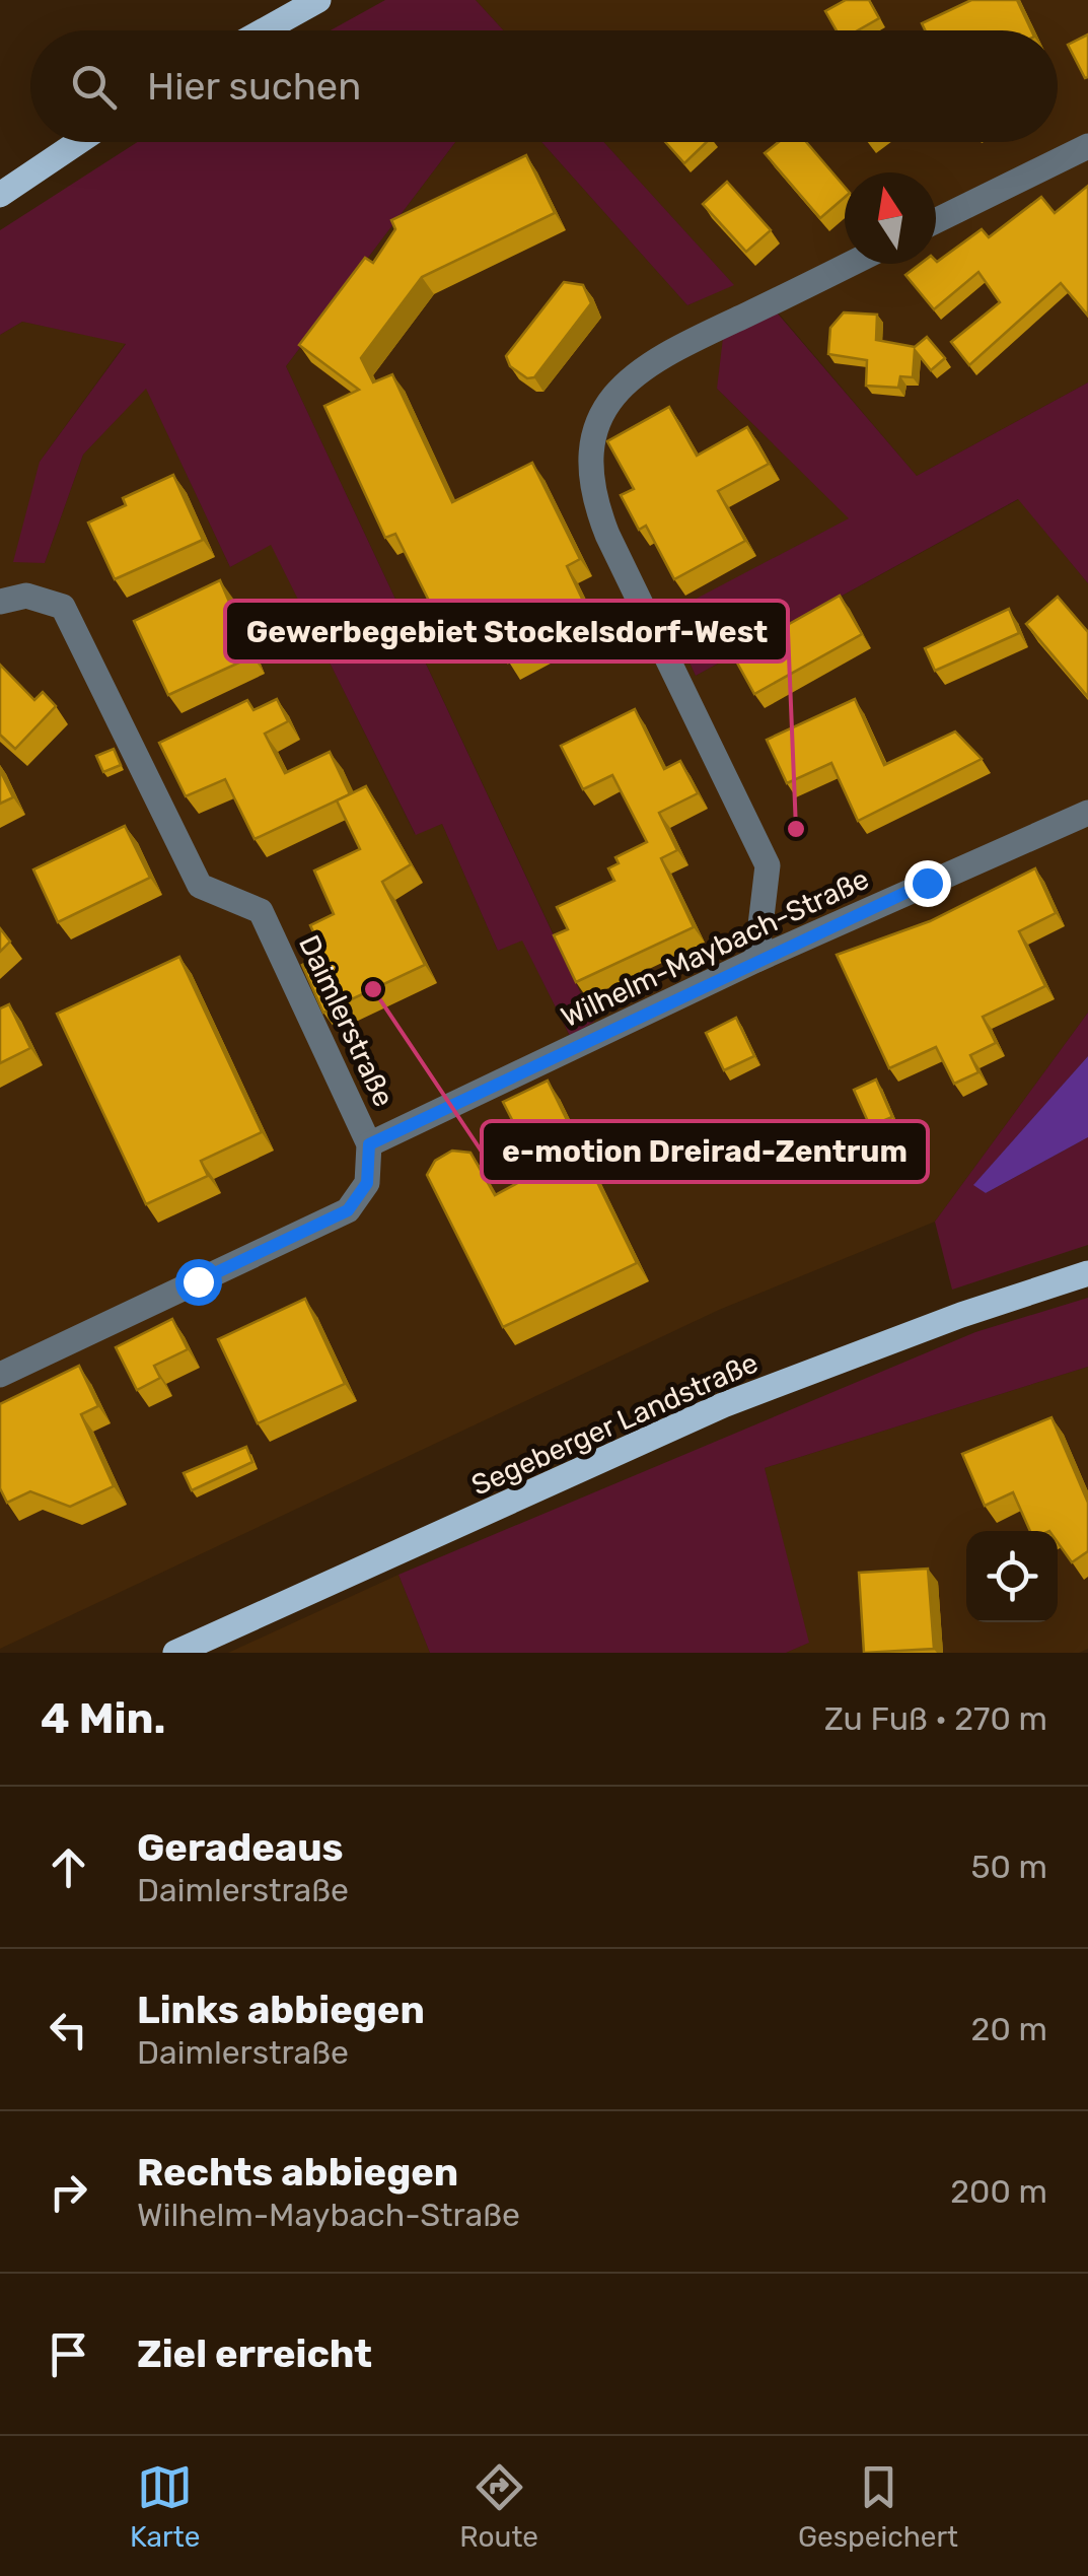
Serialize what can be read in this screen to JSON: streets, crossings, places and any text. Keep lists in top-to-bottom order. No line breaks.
{"streets":{"main road":["Segeberger Landstraße"],"street":["Wilhelm-Maybach-Straße","Daimlerstraße"]},"crossings":[["Wilhelm-Maybach-Straße","Daimlerstraße"]],"places":["Gewerbegebiet Stockelsdorf-West","e-motion Dreirad-Zentrum"],"north":"top","page":{"search":"Hier suchen","heading":["4 Min.","Zu Fuß · 270 m"],"list":[["Geradeaus","Daimlerstraße","50 m"],["Links abbiegen","Daimlerstraße","20 m"],["Rechts abbiegen","Wilhelm-Maybach-Straße","200 m"],"Ziel erreicht"],"nav":["Karte","Route","Gespeichert"]}}
